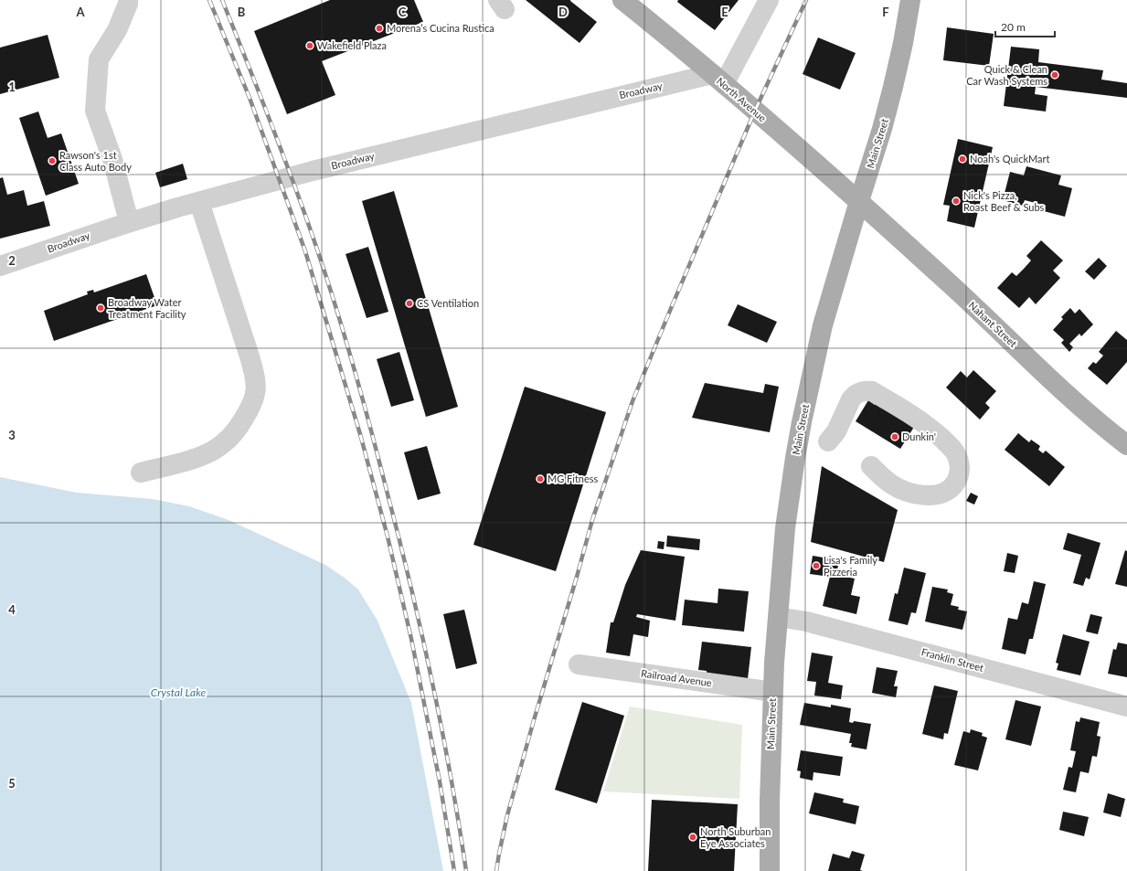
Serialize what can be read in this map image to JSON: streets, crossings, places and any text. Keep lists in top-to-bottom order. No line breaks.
{"streets":{"main road":["North Avenue","Main Street","Nahant Street"],"street":["Broadway","Franklin Street","Railroad Avenue"]},"crossings":[["Broadway","North Avenue"],["North Avenue","Main Street"],["North Avenue","Nahant Street"],["Main Street","Nahant Street"],["Main Street","Franklin Street"],["Main Street","Railroad Avenue"]],"water":["Crystal Lake"],"places":["Morena’s Cucina Rustica","Wakefield Plaza","Quick & Clean Car Wash Systems","Noah's QuickMart","Rawson's 1st Class Auto Body","Nick's Pizza, Roast Beef & Subs","CS Ventilation","Broadway Water Treatment Facility","Dunkin'","MG Fitness","Lisa's Family Pizzeria","North Suburban Eye Associates"],"scale_bar":"20 m","grid":{"columns":["A","B","C","D","E","F"],"rows":["1","2","3","4","5"]}}
